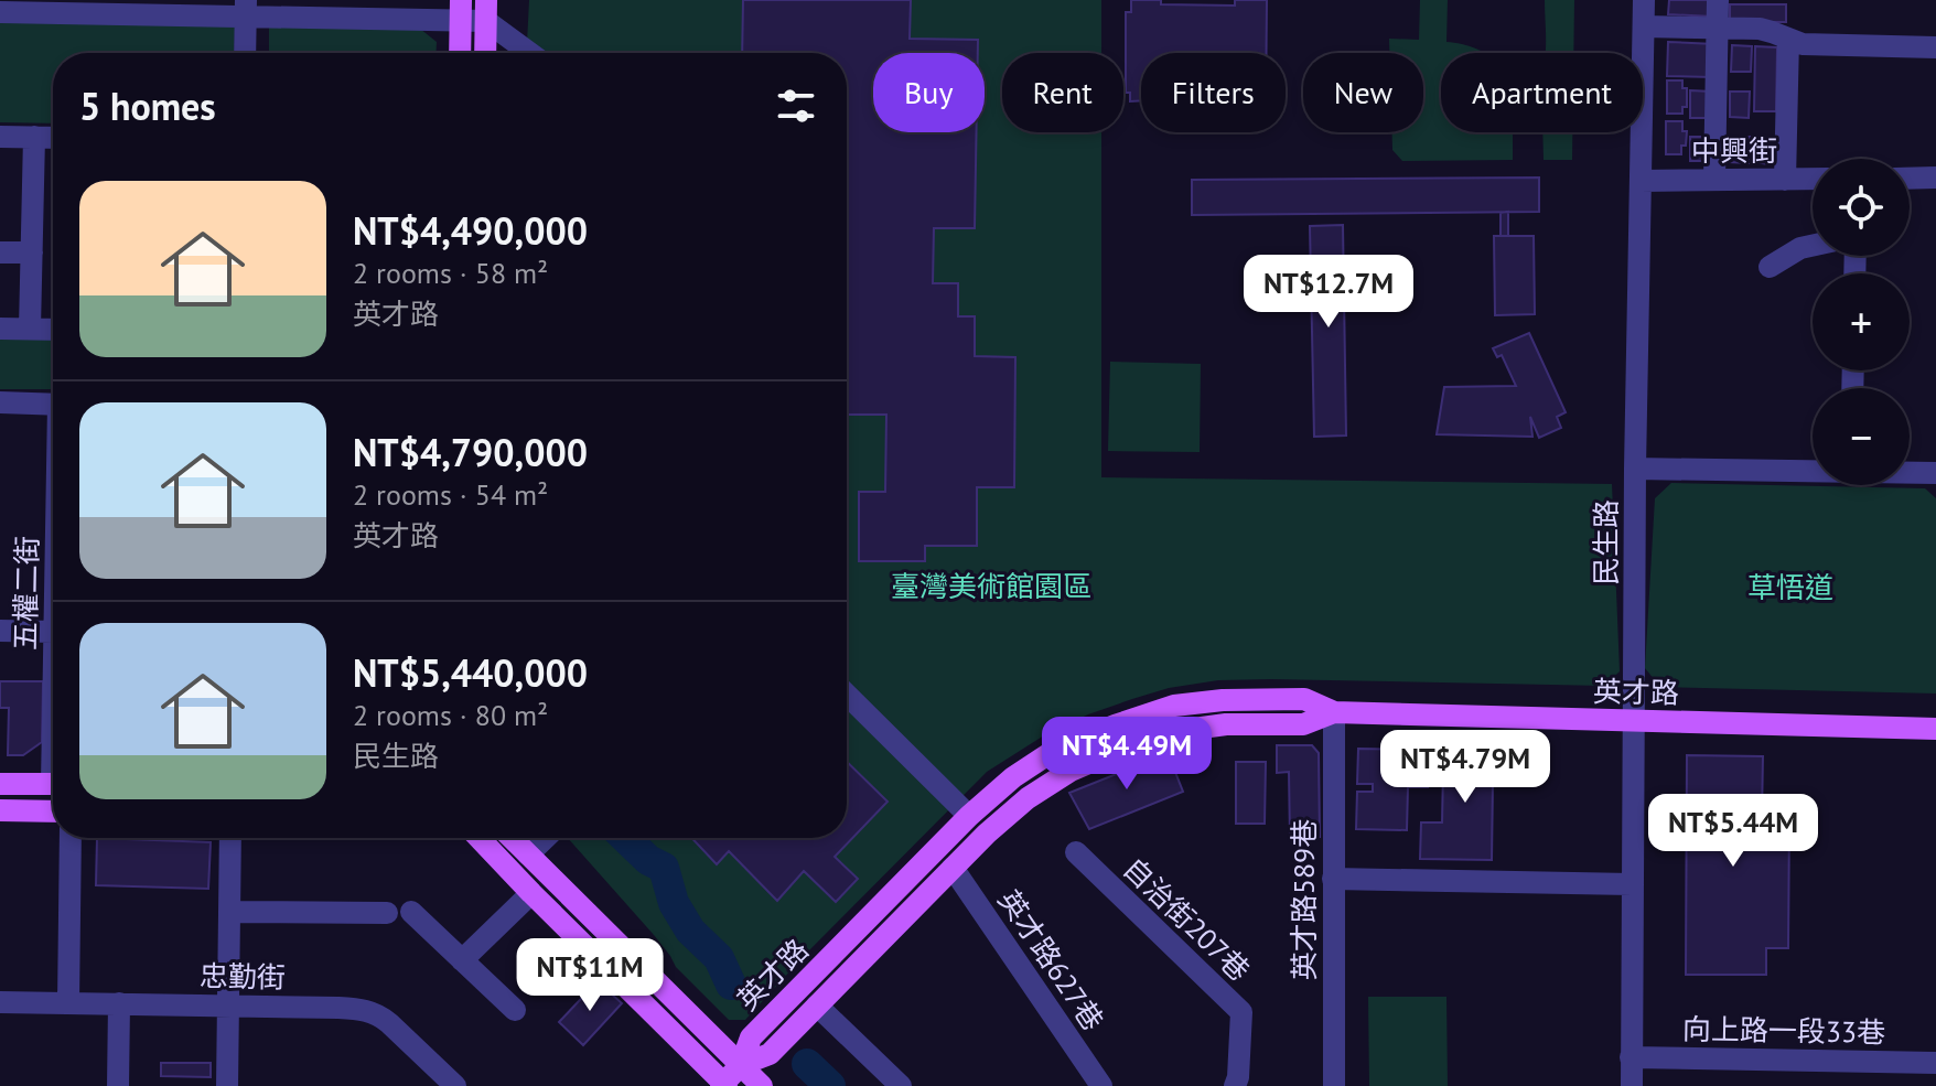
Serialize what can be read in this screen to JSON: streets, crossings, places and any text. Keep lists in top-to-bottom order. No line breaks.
{"streets":{"main road":["英才路"],"street":["中興街","民生路","英才路589巷","自治街207巷","英才路627巷","忠勤街","向上路一段33巷"]},"crossings":[["中興街","民生路"],["民生路","英才路"],["民生路","向上路一段33巷"],["英才路","英才路589巷"],["英才路","英才路627巷"]],"parks":["臺灣美術館園區","草悟道"],"page":{"chip":["Buy","Rent","Filters","New","Apartment"],"heading":"5 homes","map_buttons":["+","−"],"list":[{"name":"NT$4,490,000","note":"2 rooms · 58 m² · 英才路"},{"name":"NT$4,790,000","note":"2 rooms · 54 m² · 英才路"},{"name":"NT$5,440,000","note":"2 rooms · 80 m² · 民生路"}],"price":["NT$12.7M","NT$4.49M","NT$4.79M","NT$5.44M","NT$11M"]}}
